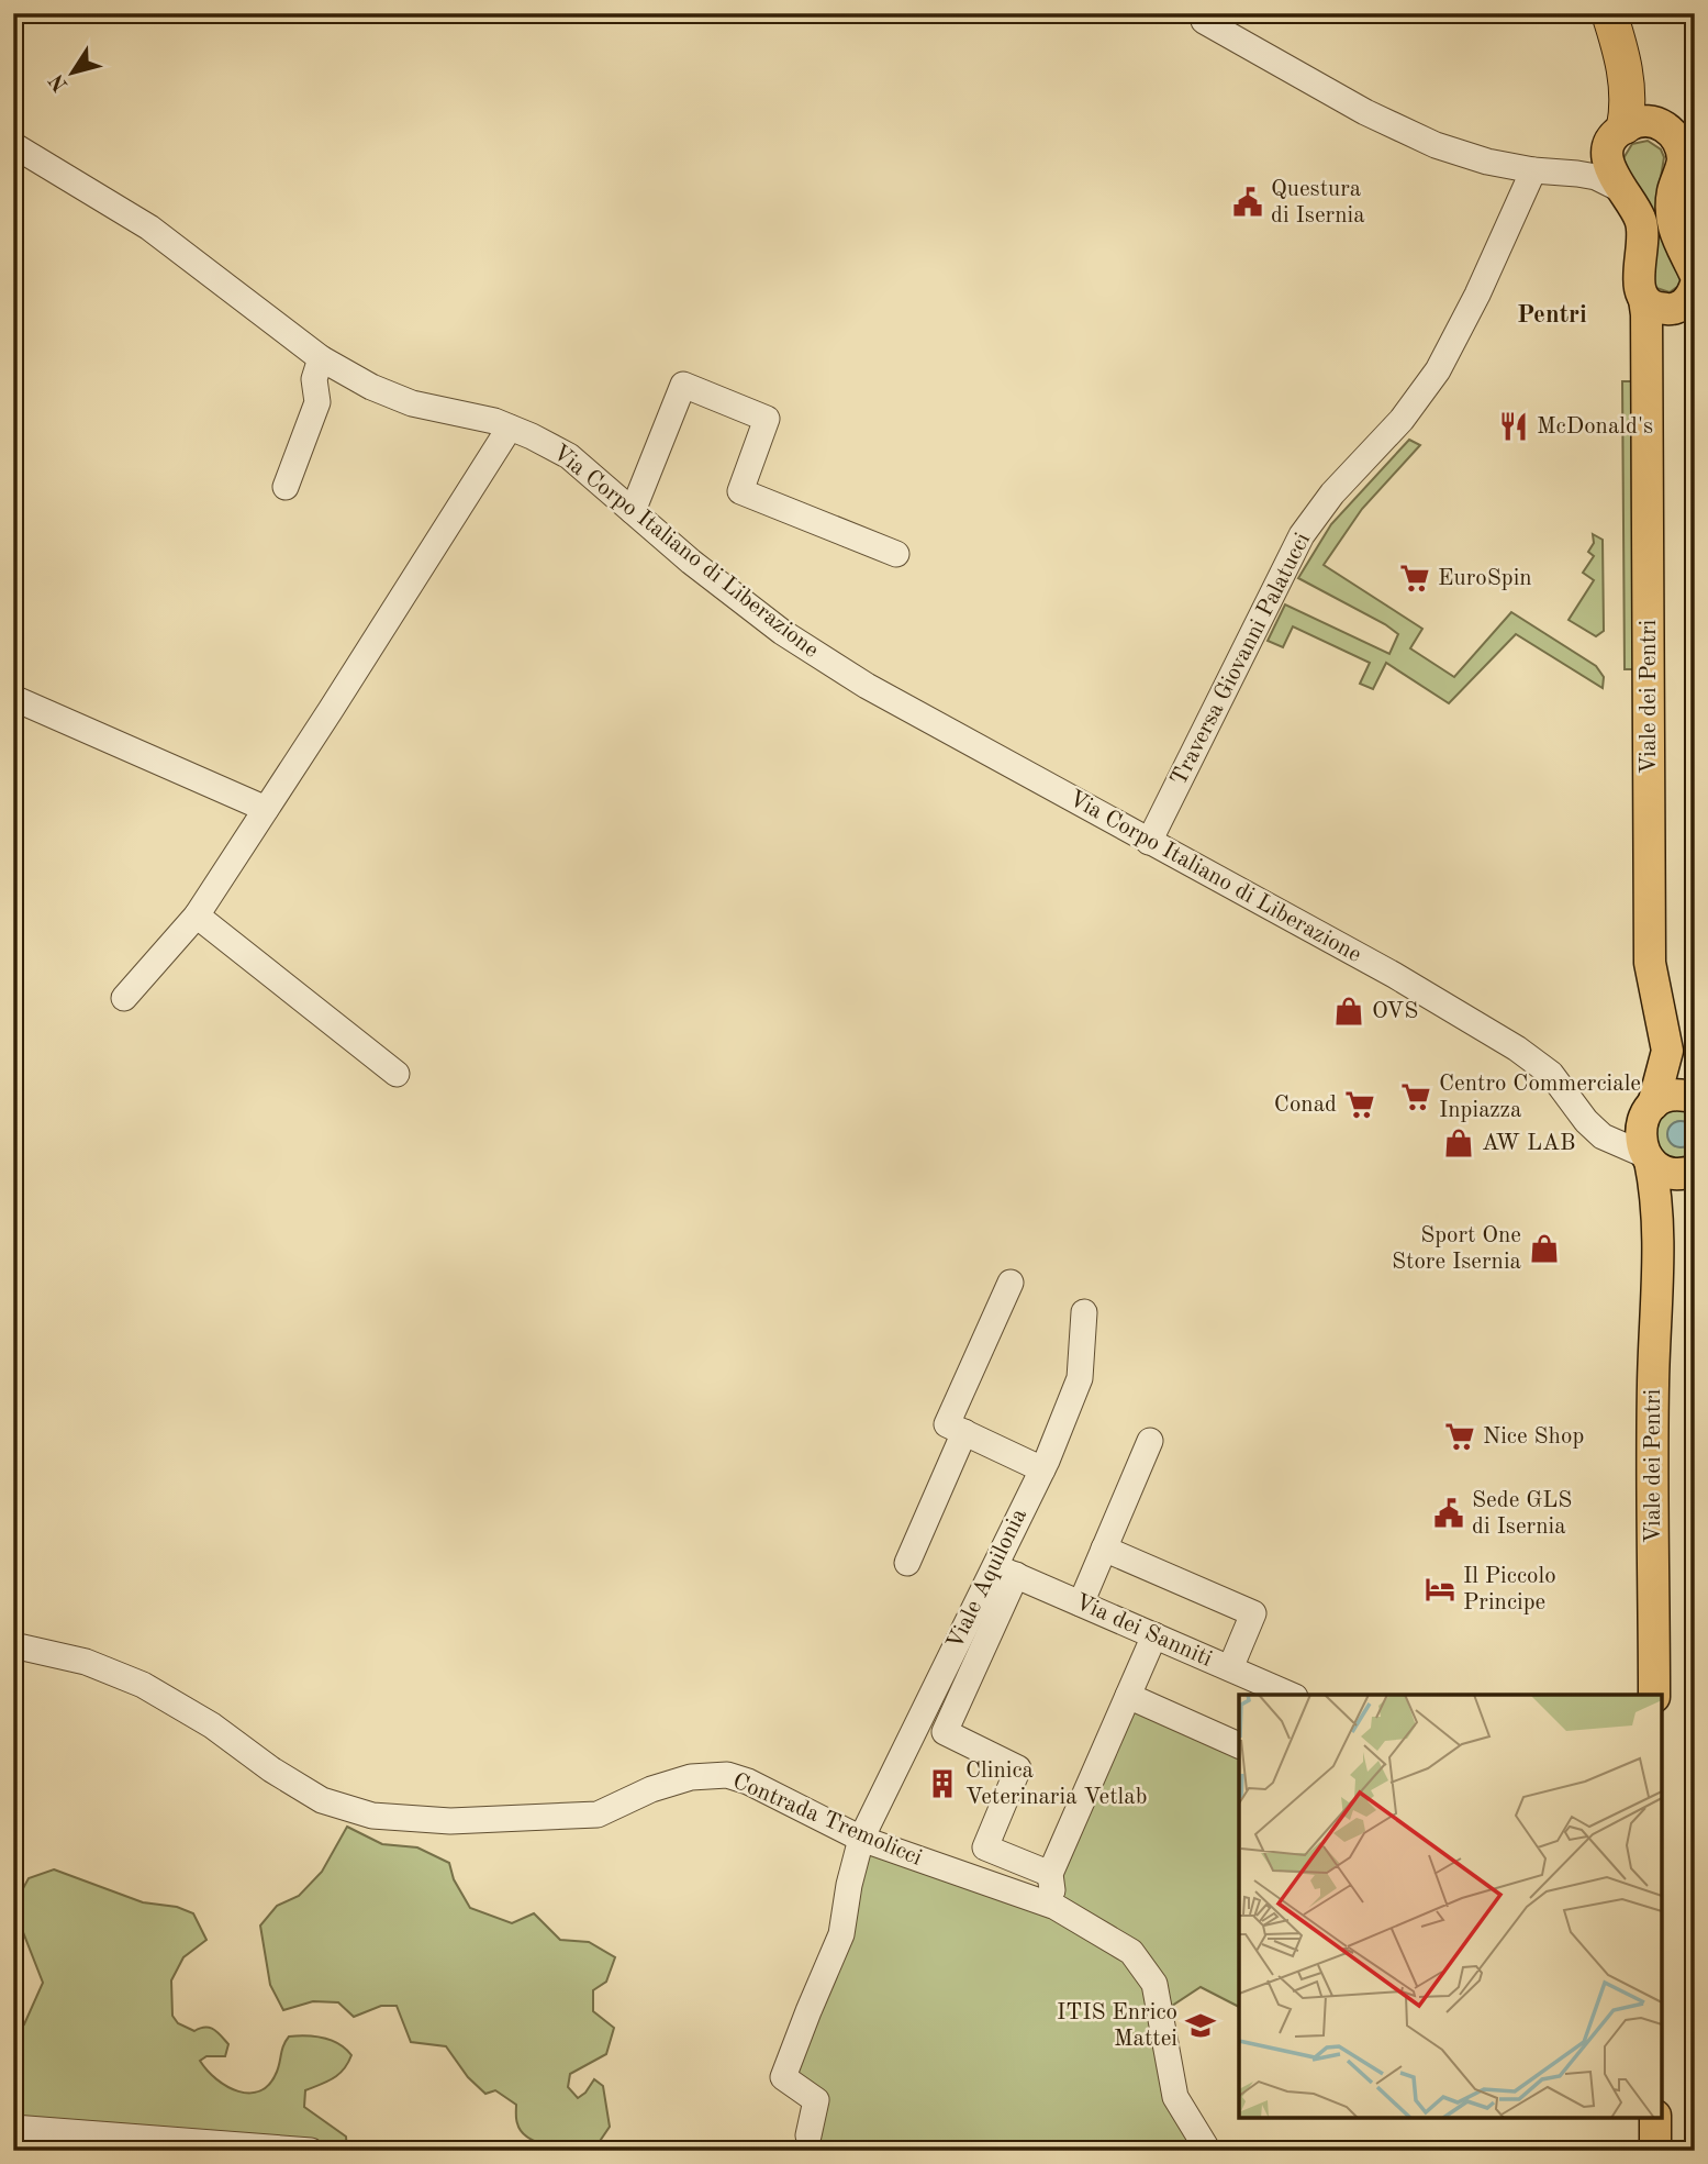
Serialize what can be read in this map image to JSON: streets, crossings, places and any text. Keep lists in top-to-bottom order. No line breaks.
{"streets":{"main road":["Viale dei Pentri"],"street":["Via Corpo Italiano di Liberazione","Traversa Giovanni Palatucci","Viale Aquilonia","Via dei Sanniti","Contrada Tremolicci"]},"crossings":[["Via Corpo Italiano di Liberazione","Traversa Giovanni Palatucci"],["Via Corpo Italiano di Liberazione","Viale dei Pentri"],["Viale Aquilonia","Via dei Sanniti"],["Viale Aquilonia","Contrada Tremolicci"]],"districts":["Pentri"],"places":{"public building":["Questura di Isernia","Sede GLS di Isernia"],"restaurant":["McDonald's"],"supermarket":["EuroSpin","Centro Commerciale Inpiazza","Conad","Nice Shop"],"shop":["OVS","AW LAB","Sport One Store Isernia"],"hotel":["Il Piccolo Principe"],"building":["Clinica Veterinaria Vetlab"],"school or university":["ITIS Enrico Mattei"]},"north":"bottom left"}
